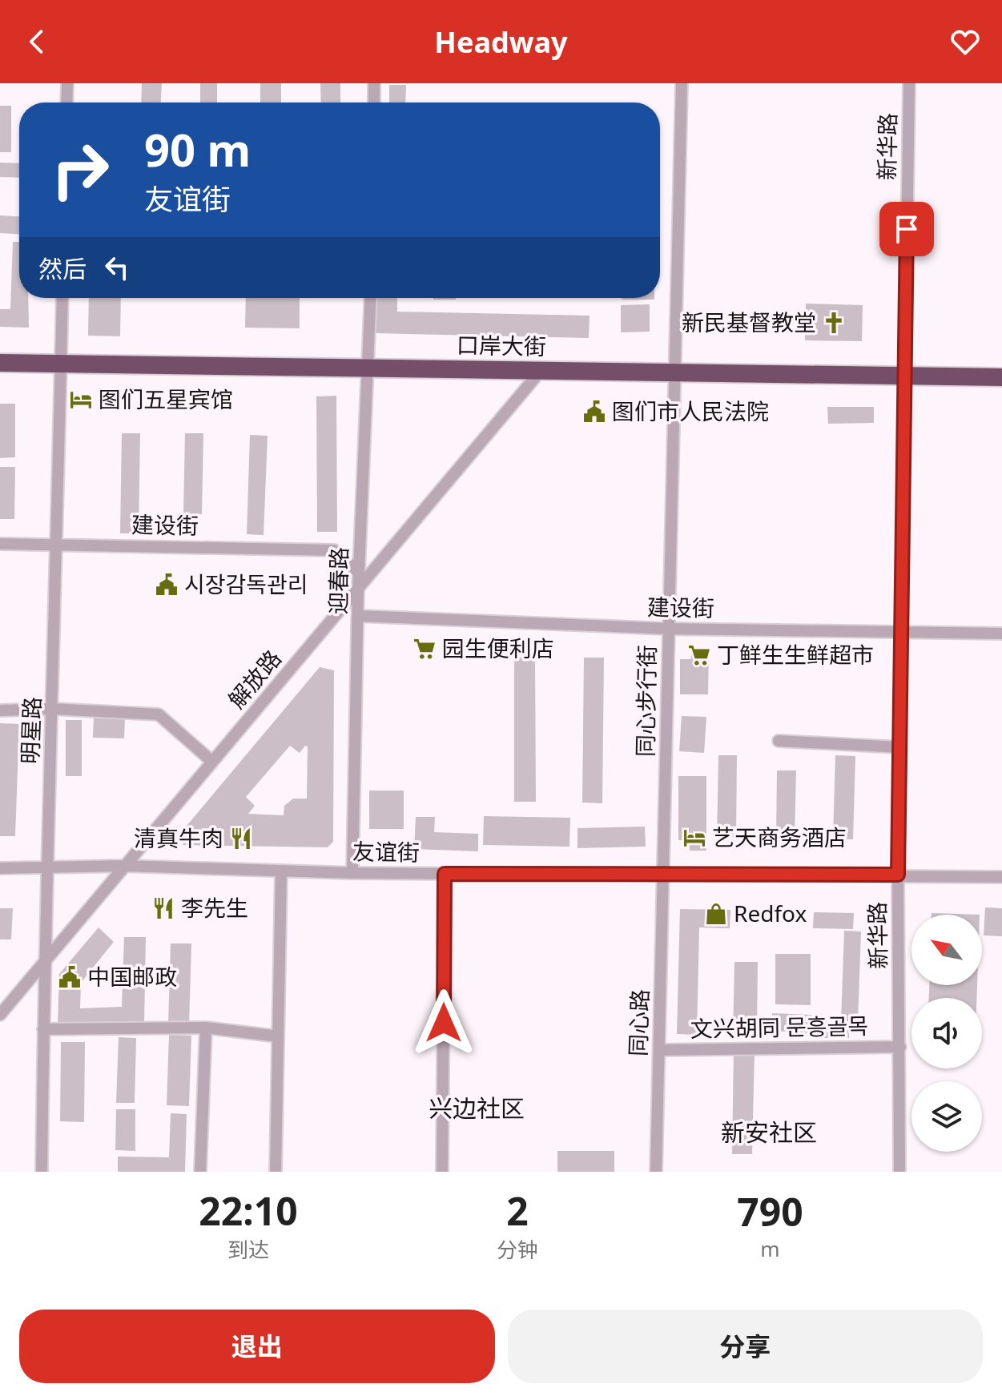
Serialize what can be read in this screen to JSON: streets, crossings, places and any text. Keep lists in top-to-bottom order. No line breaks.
{"streets":{"highway":["口岸大街"],"street":["新华路","建设街","迎春路","解放路","同心步行街","明星路","友谊街","同心路","文兴胡同 문흥골목"]},"crossings":[["新华路","口岸大街"],["新华路","建设街"],["新华路","友谊街"],["新华路","文兴胡同 문흥골목"],["口岸大街","迎春路"],["口岸大街","解放路"],["口岸大街","同心步行街"],["口岸大街","明星路"],["建设街","迎春路"],["建设街","同心步行街"],["建设街","明星路"],["迎春路","解放路"],["迎春路","友谊街"],["解放路","明星路"],["解放路","友谊街"],["同心步行街","友谊街"],["同心步行街","同心路"],["明星路","友谊街"],["友谊街","同心路"],["同心路","文兴胡同 문흥골목"]],"districts":["兴边社区","新安社区"],"places":{"church":["新民基督教堂"],"hotel":["图们五星宾馆","艺天商务酒店"],"public building":["图们市人民法院","시장감독관리","中国邮政"],"supermarket":["园生便利店","丁鲜生生鲜超市"],"restaurant":["清真牛肉","李先生"],"shop":["Redfox"]},"north":"top left","page":{"header":"Headway","turn":["90 m","友谊街"],"then":"然后","eta":["22:10","到达","2","分钟","790","m"],"buttons":["退出","分享"]}}
